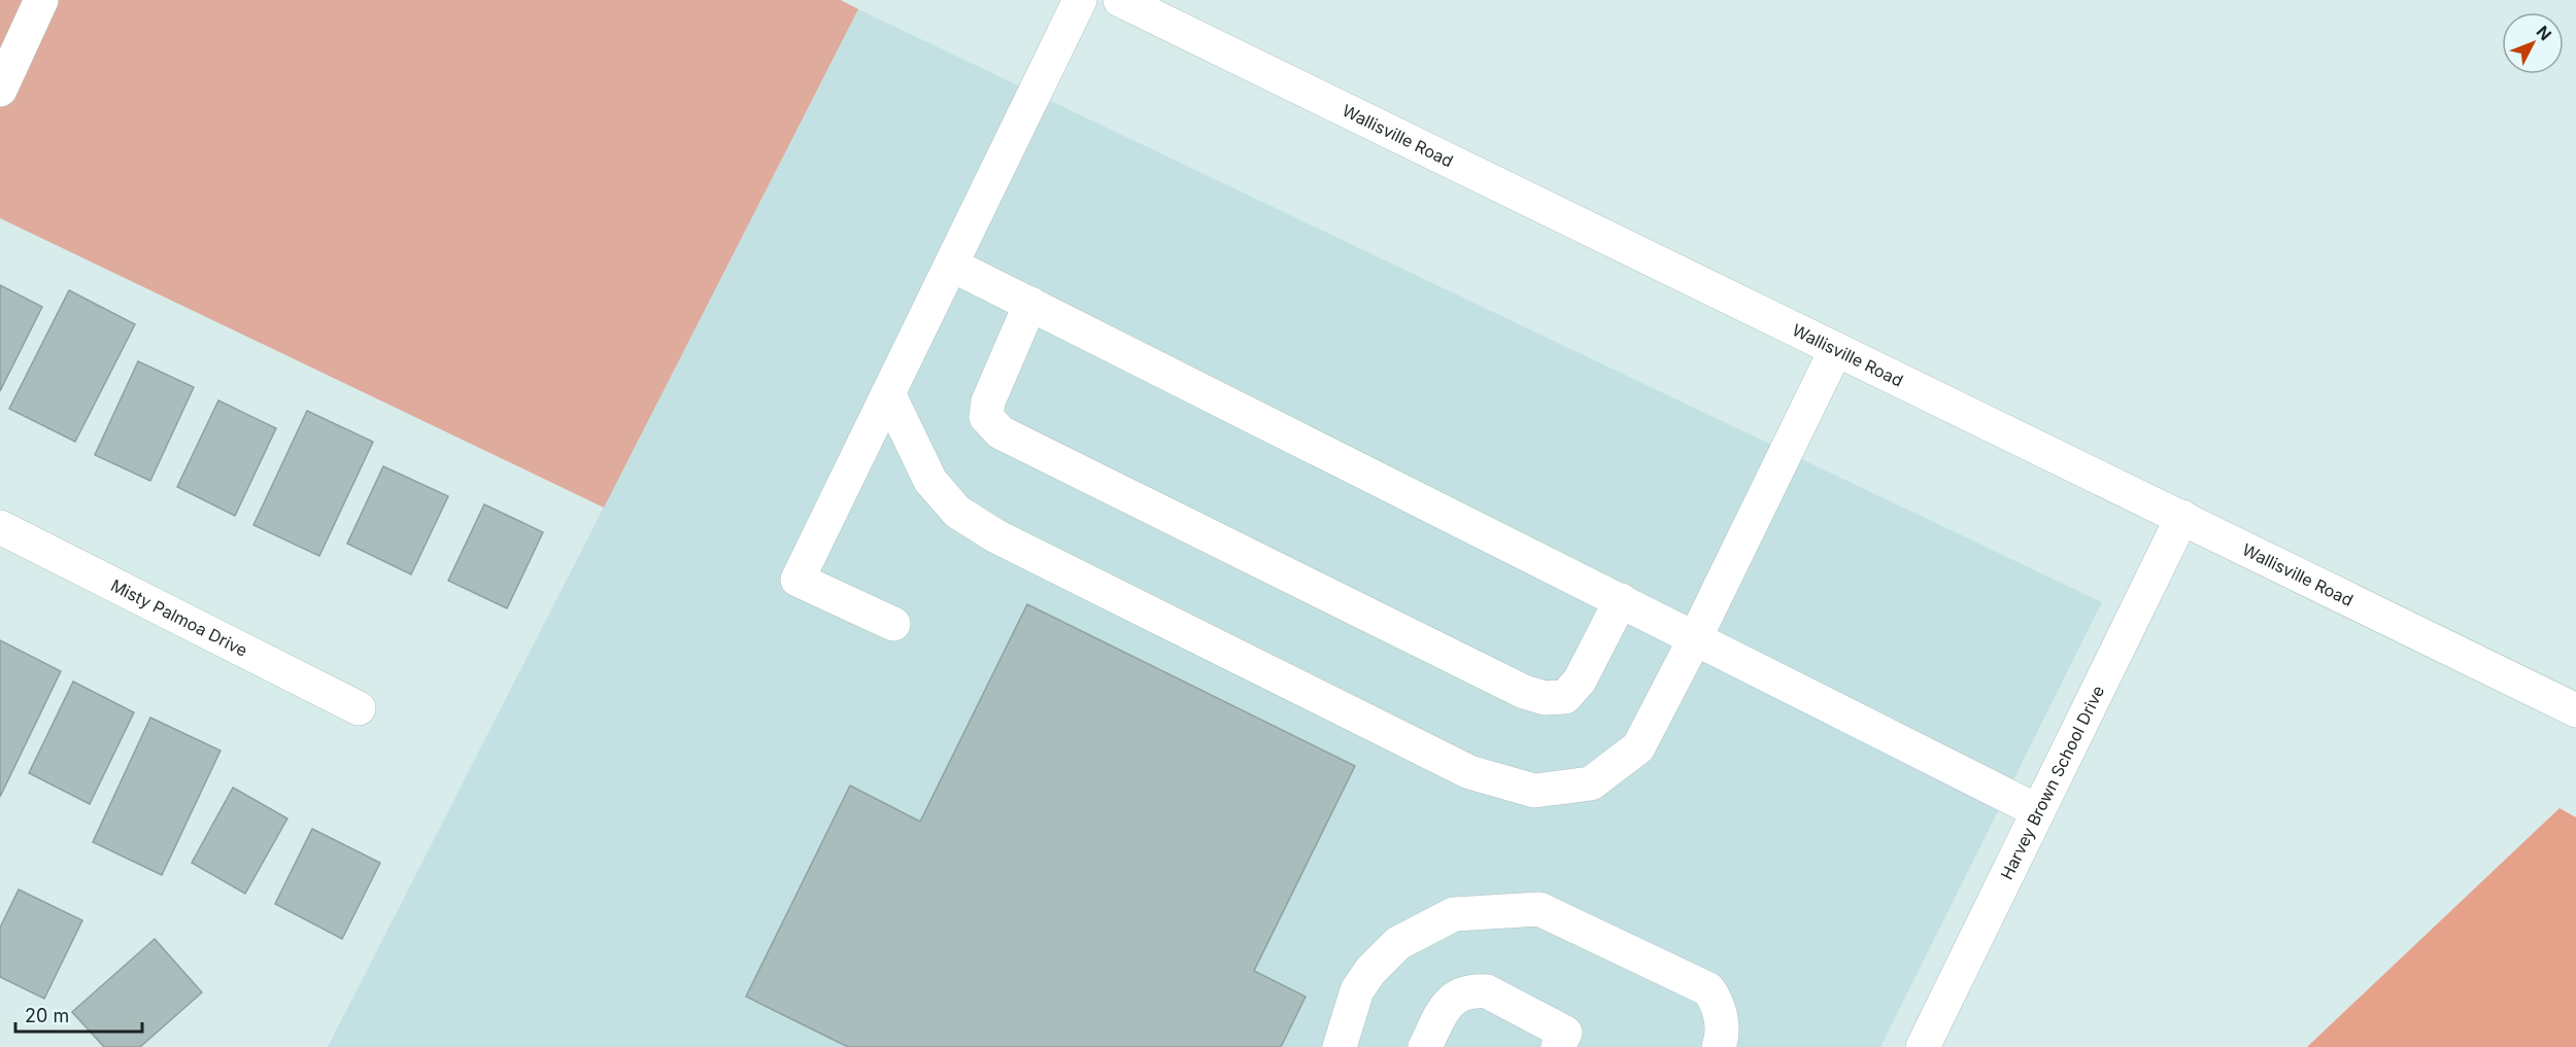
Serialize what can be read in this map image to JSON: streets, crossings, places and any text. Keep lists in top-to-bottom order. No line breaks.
{"streets":{"main road":["Wallisville Road","Misty Palmoa Drive","Harvey Brown School Drive"]},"crossings":[["Wallisville Road","Harvey Brown School Drive"]],"scale_bar":"20 m","north":"top right"}
